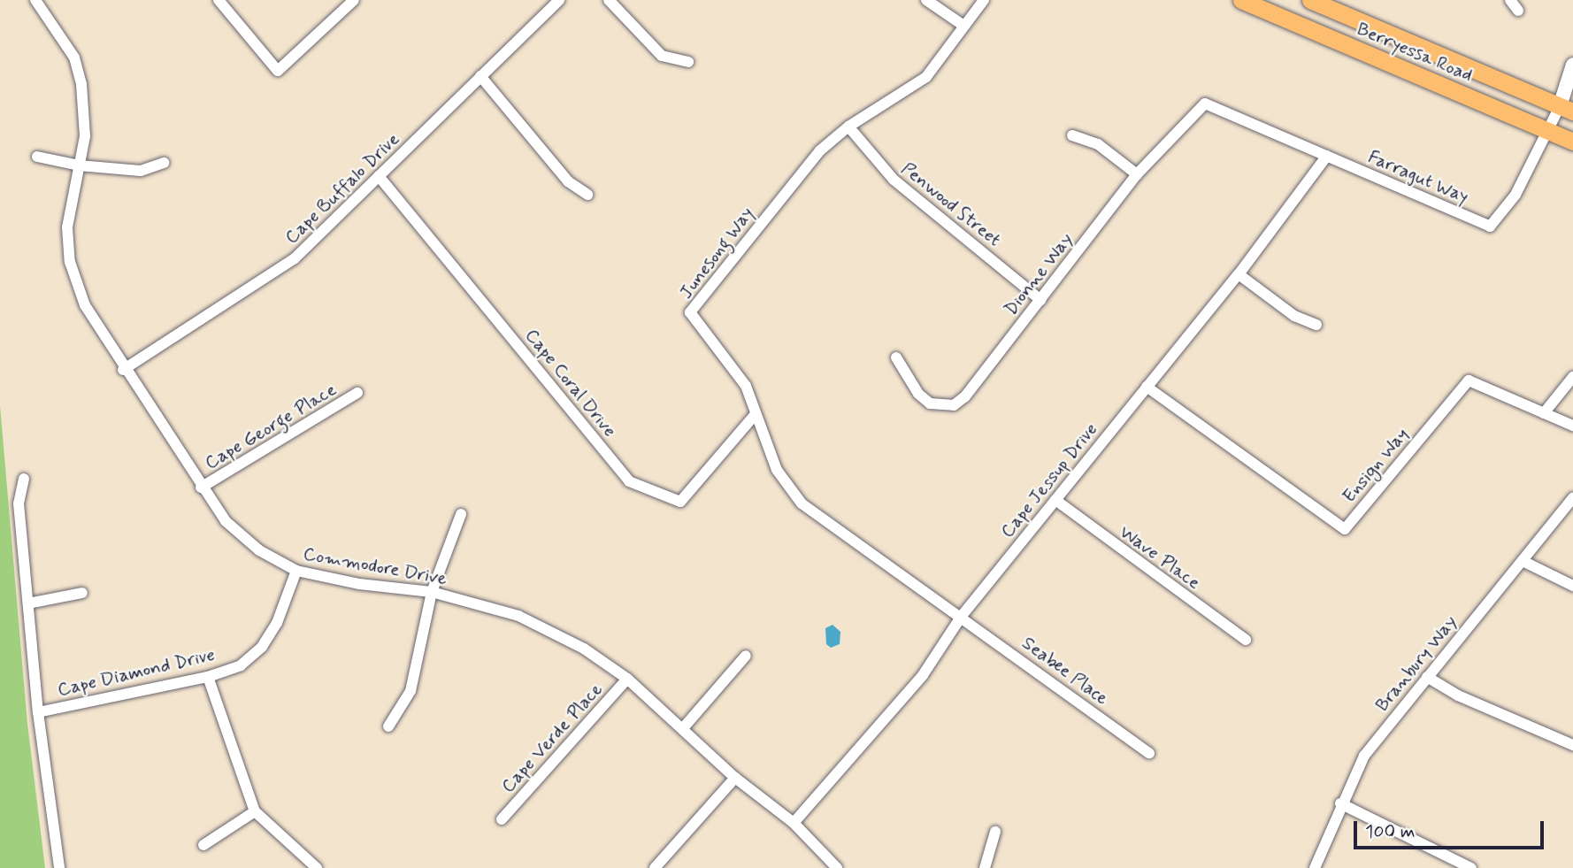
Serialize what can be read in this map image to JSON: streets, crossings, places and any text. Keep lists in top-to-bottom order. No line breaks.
{"streets":{"main road":["Berryessa Road"],"street":["Farragut Way","Cape Buffalo Drive","Penwood Street","Junesong Way","Dionne Way","Cape Coral Drive","Cape George Place","Ensign Way","Cape Jessup Drive","Wave Place","Commodore Drive","Branbury Way","Seabee Place","Cape Diamond Drive","Cape Verde Place"]},"crossings":[["Berryessa Road","Farragut Way"],["Farragut Way","Dionne Way"],["Farragut Way","Cape Jessup Drive"],["Cape Buffalo Drive","Cape Coral Drive"],["Cape Buffalo Drive","Commodore Drive"],["Penwood Street","Junesong Way"],["Penwood Street","Dionne Way"],["Junesong Way","Cape Coral Drive"],["Junesong Way","Cape Jessup Drive"],["Junesong Way","Seabee Place"],["Cape George Place","Commodore Drive"],["Ensign Way","Cape Jessup Drive"],["Cape Jessup Drive","Wave Place"],["Cape Jessup Drive","Commodore Drive"],["Cape Jessup Drive","Seabee Place"],["Commodore Drive","Cape Diamond Drive"],["Commodore Drive","Cape Verde Place"]],"scale_bar":"100 m"}
